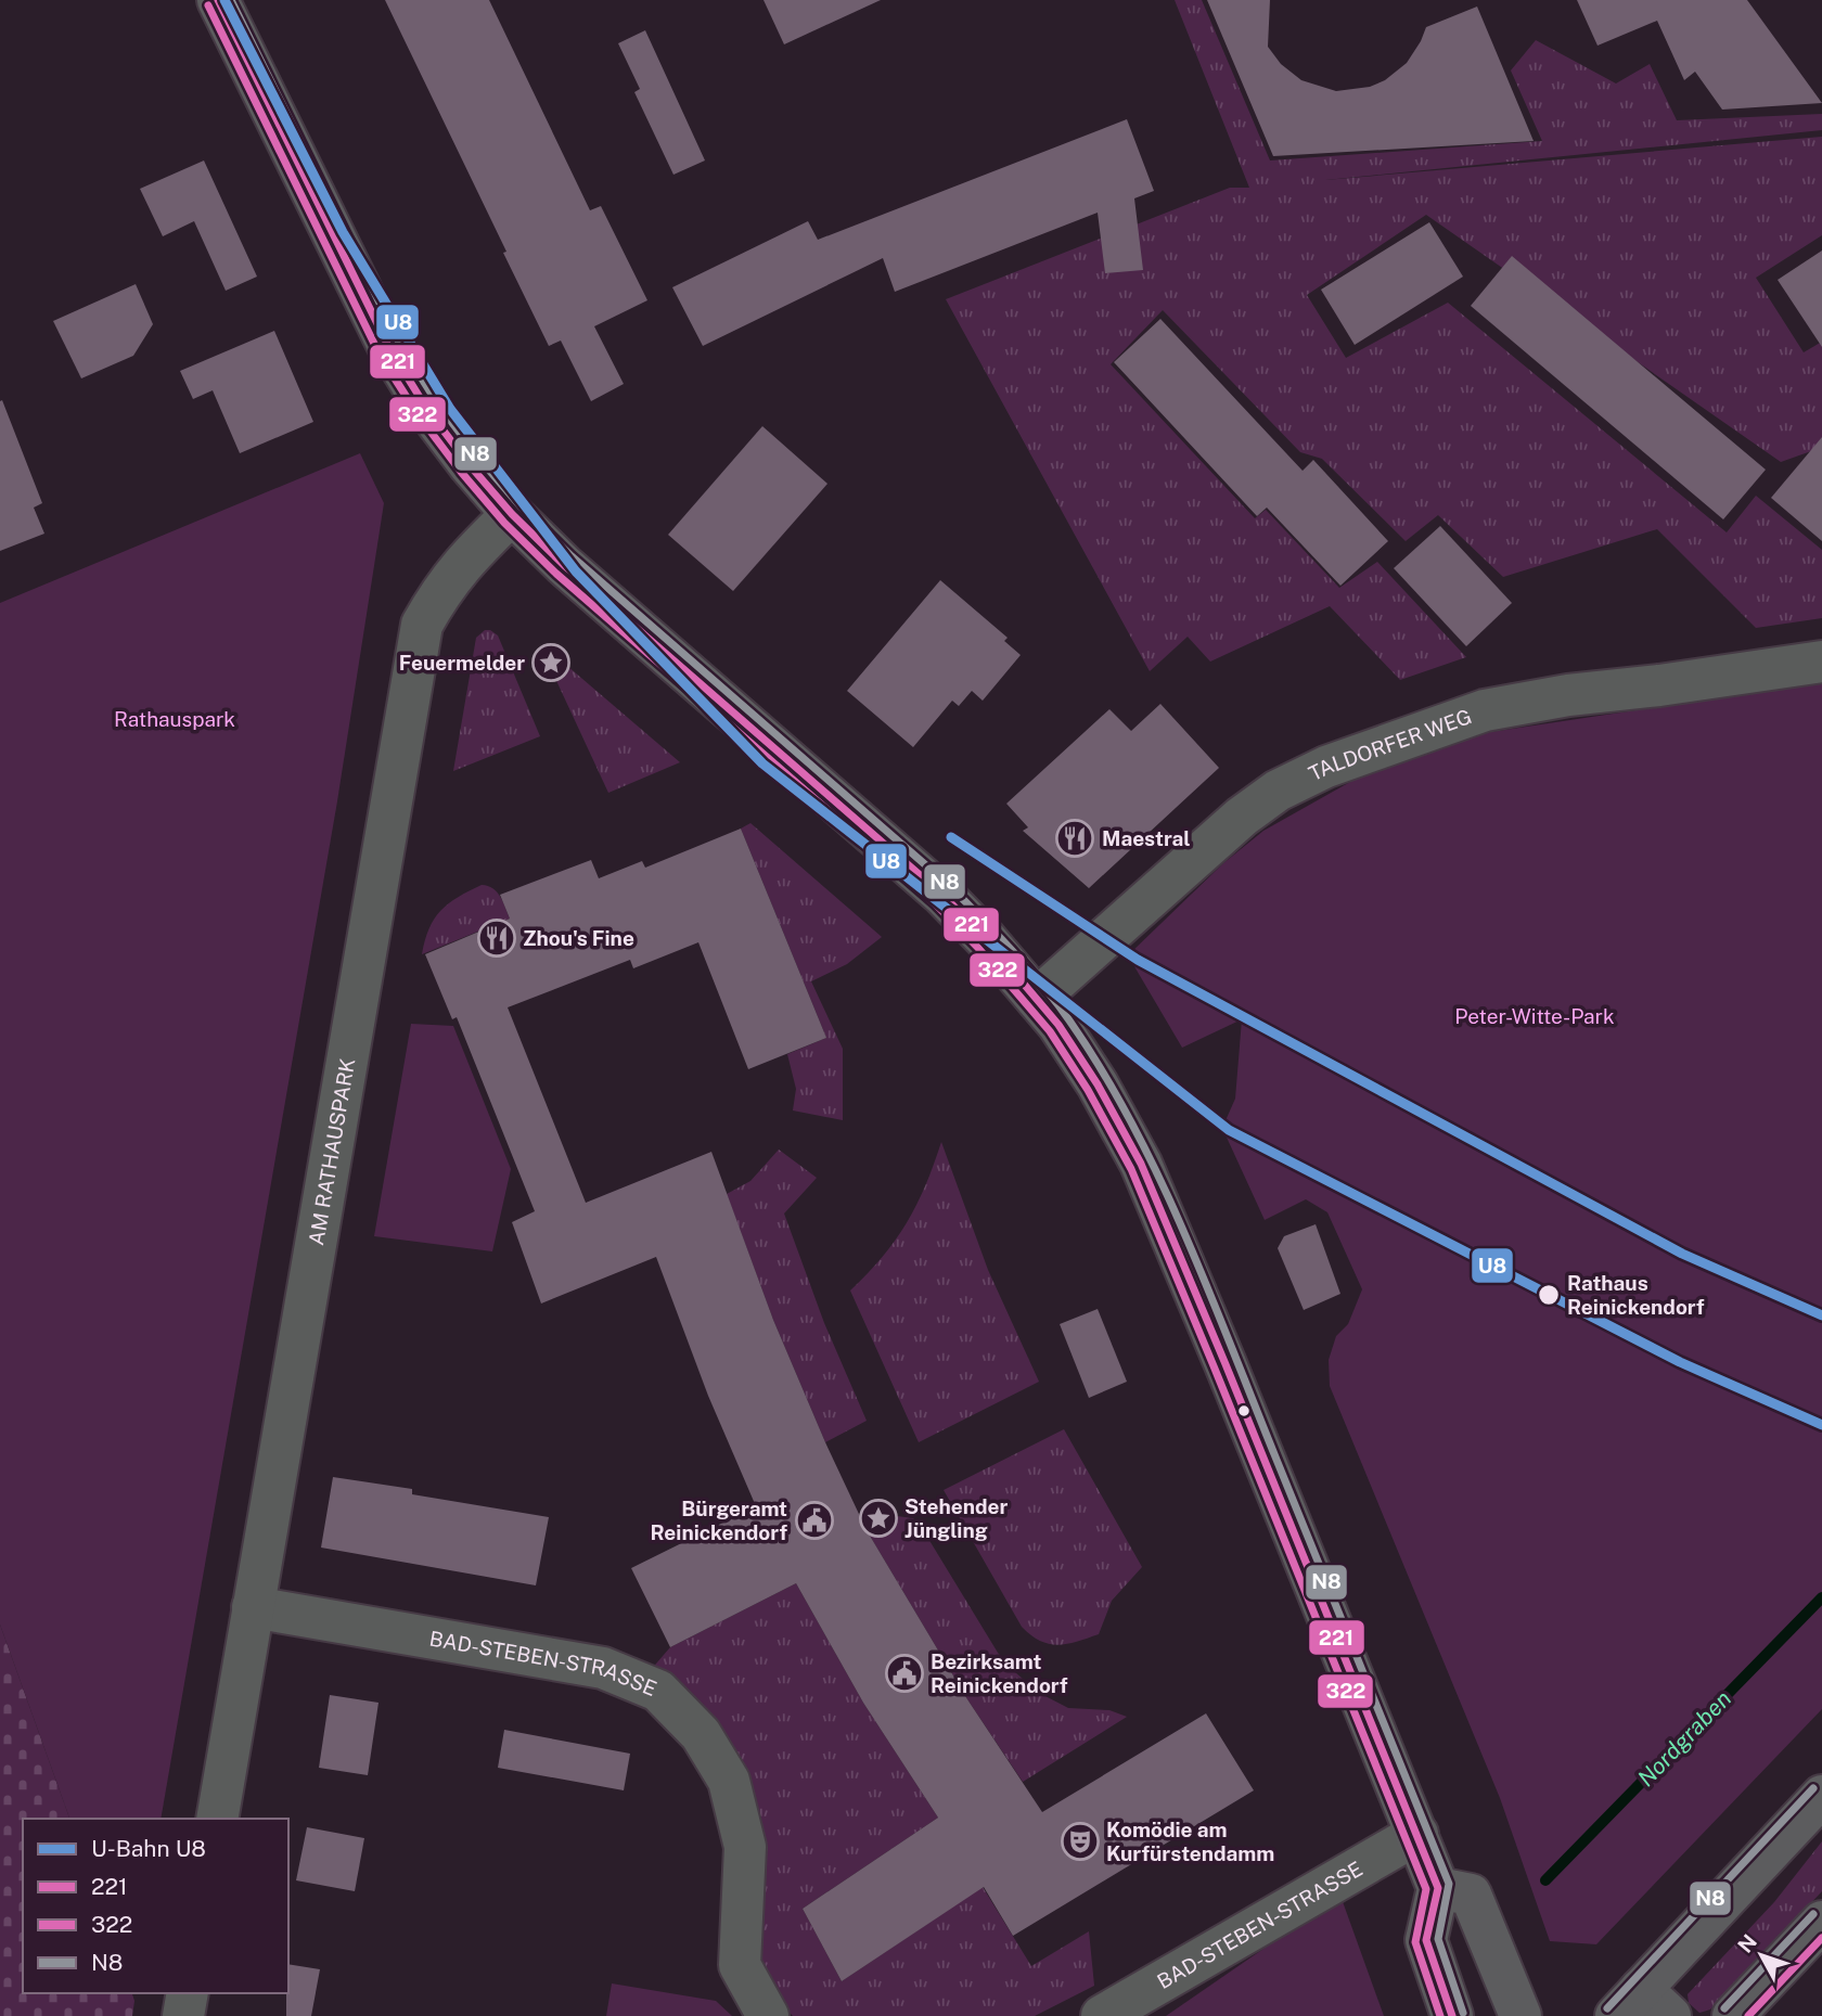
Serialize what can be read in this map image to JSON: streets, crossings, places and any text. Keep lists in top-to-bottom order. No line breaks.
{"streets":{"street":["TALDORFER WEG","AM RATHAUSPARK","BAD-STEBEN-STRASSE"]},"crossings":[["AM RATHAUSPARK","BAD-STEBEN-STRASSE"]],"water":["Nordgraben"],"parks":["Rathauspark","Peter-Witte-Park"],"places":{"place":["Feuermelder","Stehender Jüngling"],"restaurant":["Maestral","Zhou's Fine"],"other":["Rathaus Reinickendorf"],"public building":["Bürgeramt Reinickendorf","Bezirksamt Reinickendorf"],"theatre":["Komödie am Kurfürstendamm"]},"lines":["metro line U8","transit line 221","transit line N8","transit line 322"],"legend":["U-Bahn U8","221","322","N8"],"north":"top left"}
